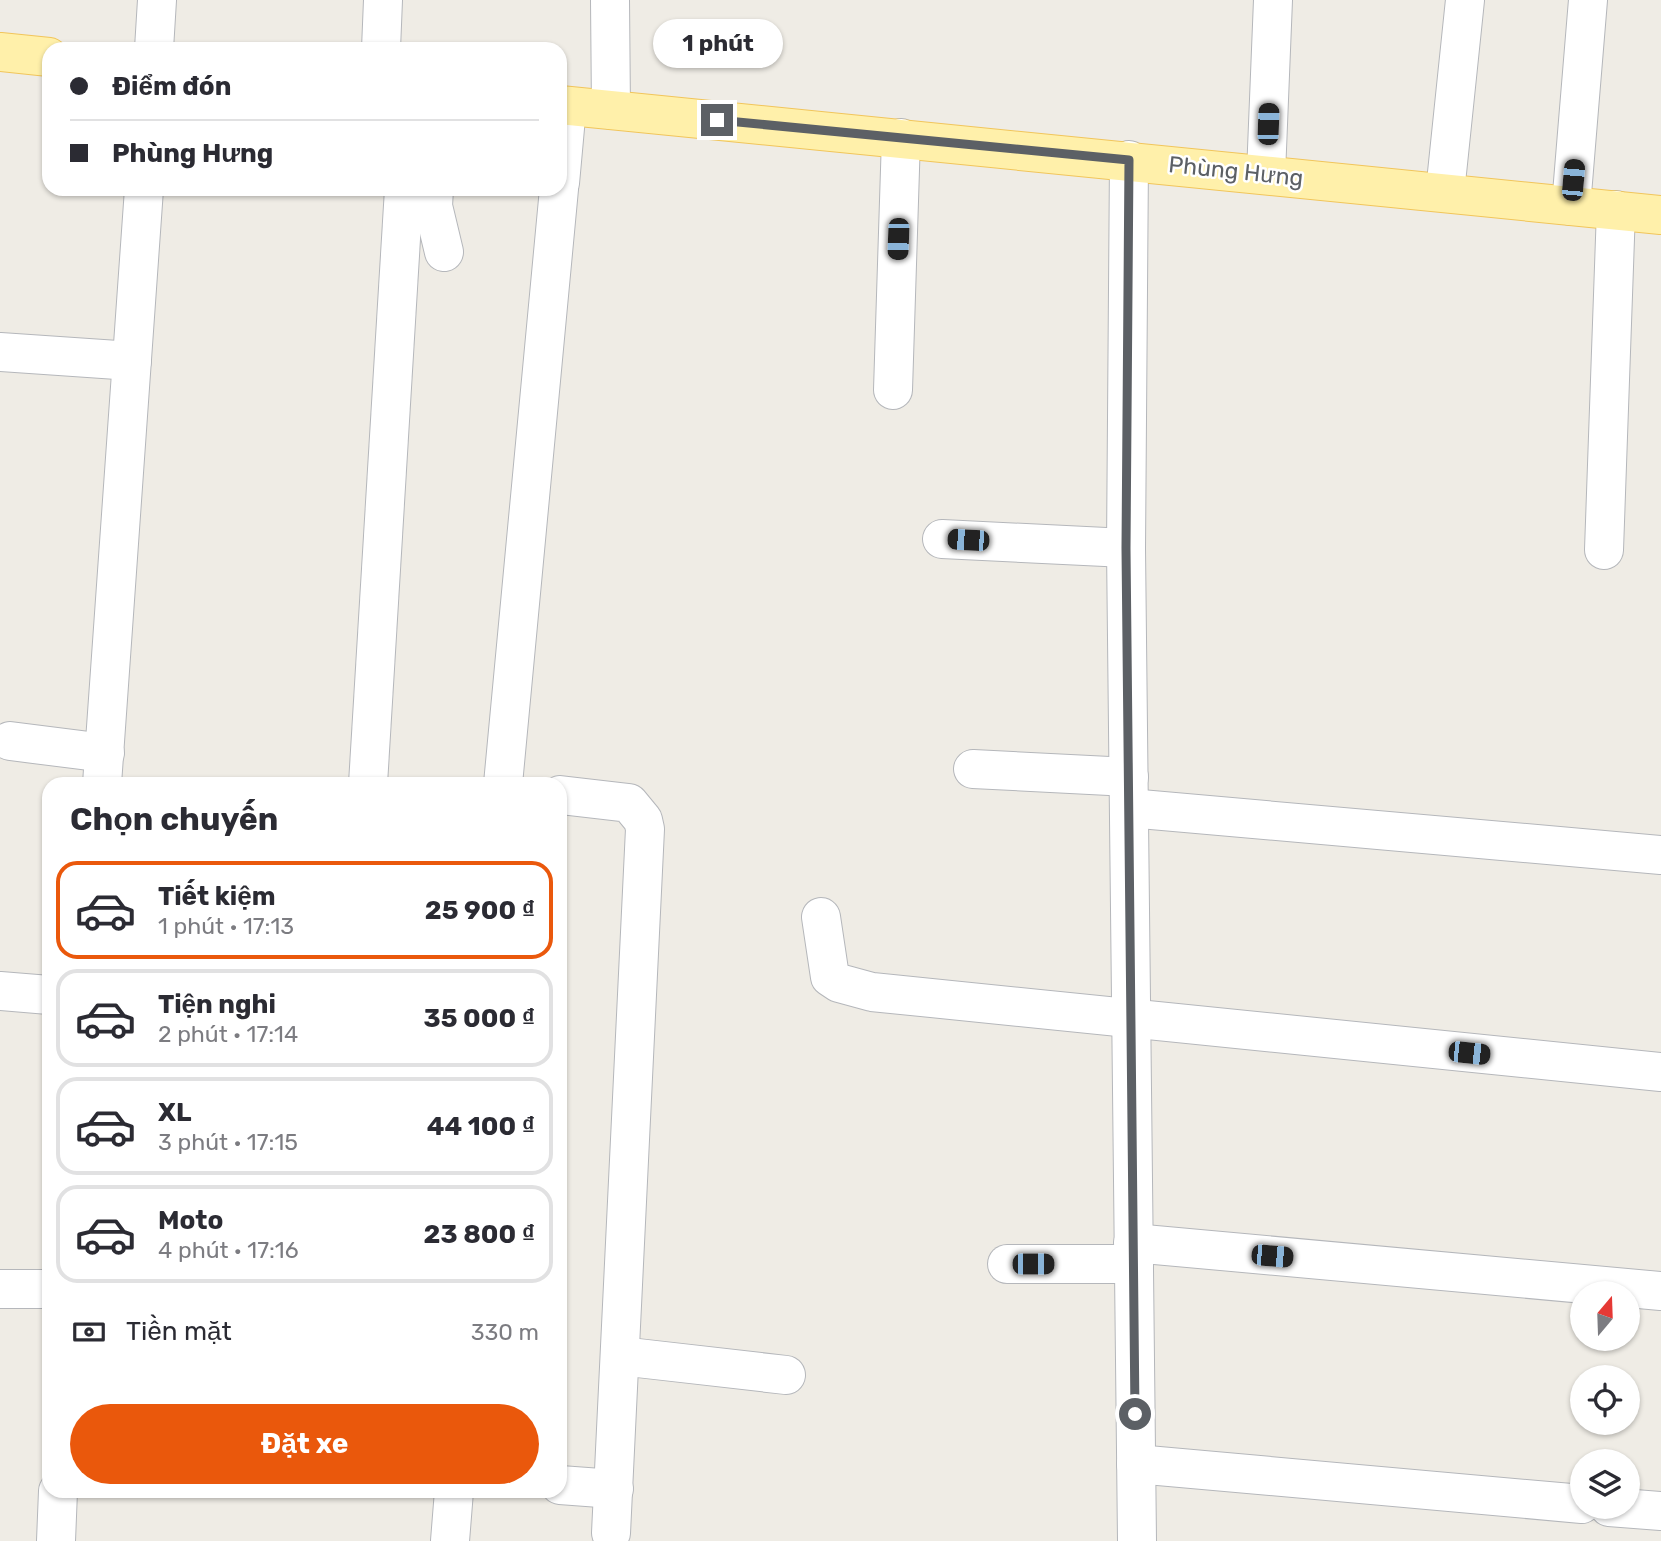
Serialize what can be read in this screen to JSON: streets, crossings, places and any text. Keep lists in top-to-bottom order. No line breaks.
{"streets":{"main road":["Phùng Hưng"]},"north":"top","page":{"bubble":"1 phút","banner":["Điểm đón","Phùng Hưng"],"heading":"Chọn chuyến","list":[{"name":"Tiết kiệm","note":"1 phút · 17:13","value":"25 900 ₫"},{"name":"Tiện nghi","note":"2 phút · 17:14","value":"35 000 ₫"},{"name":"XL","note":"3 phút · 17:15","value":"44 100 ₫"},{"name":"Moto","note":"4 phút · 17:16","value":"23 800 ₫"}],"pay":["Tiền mặt","330 m"],"buttons":"Đặt xe"}}
